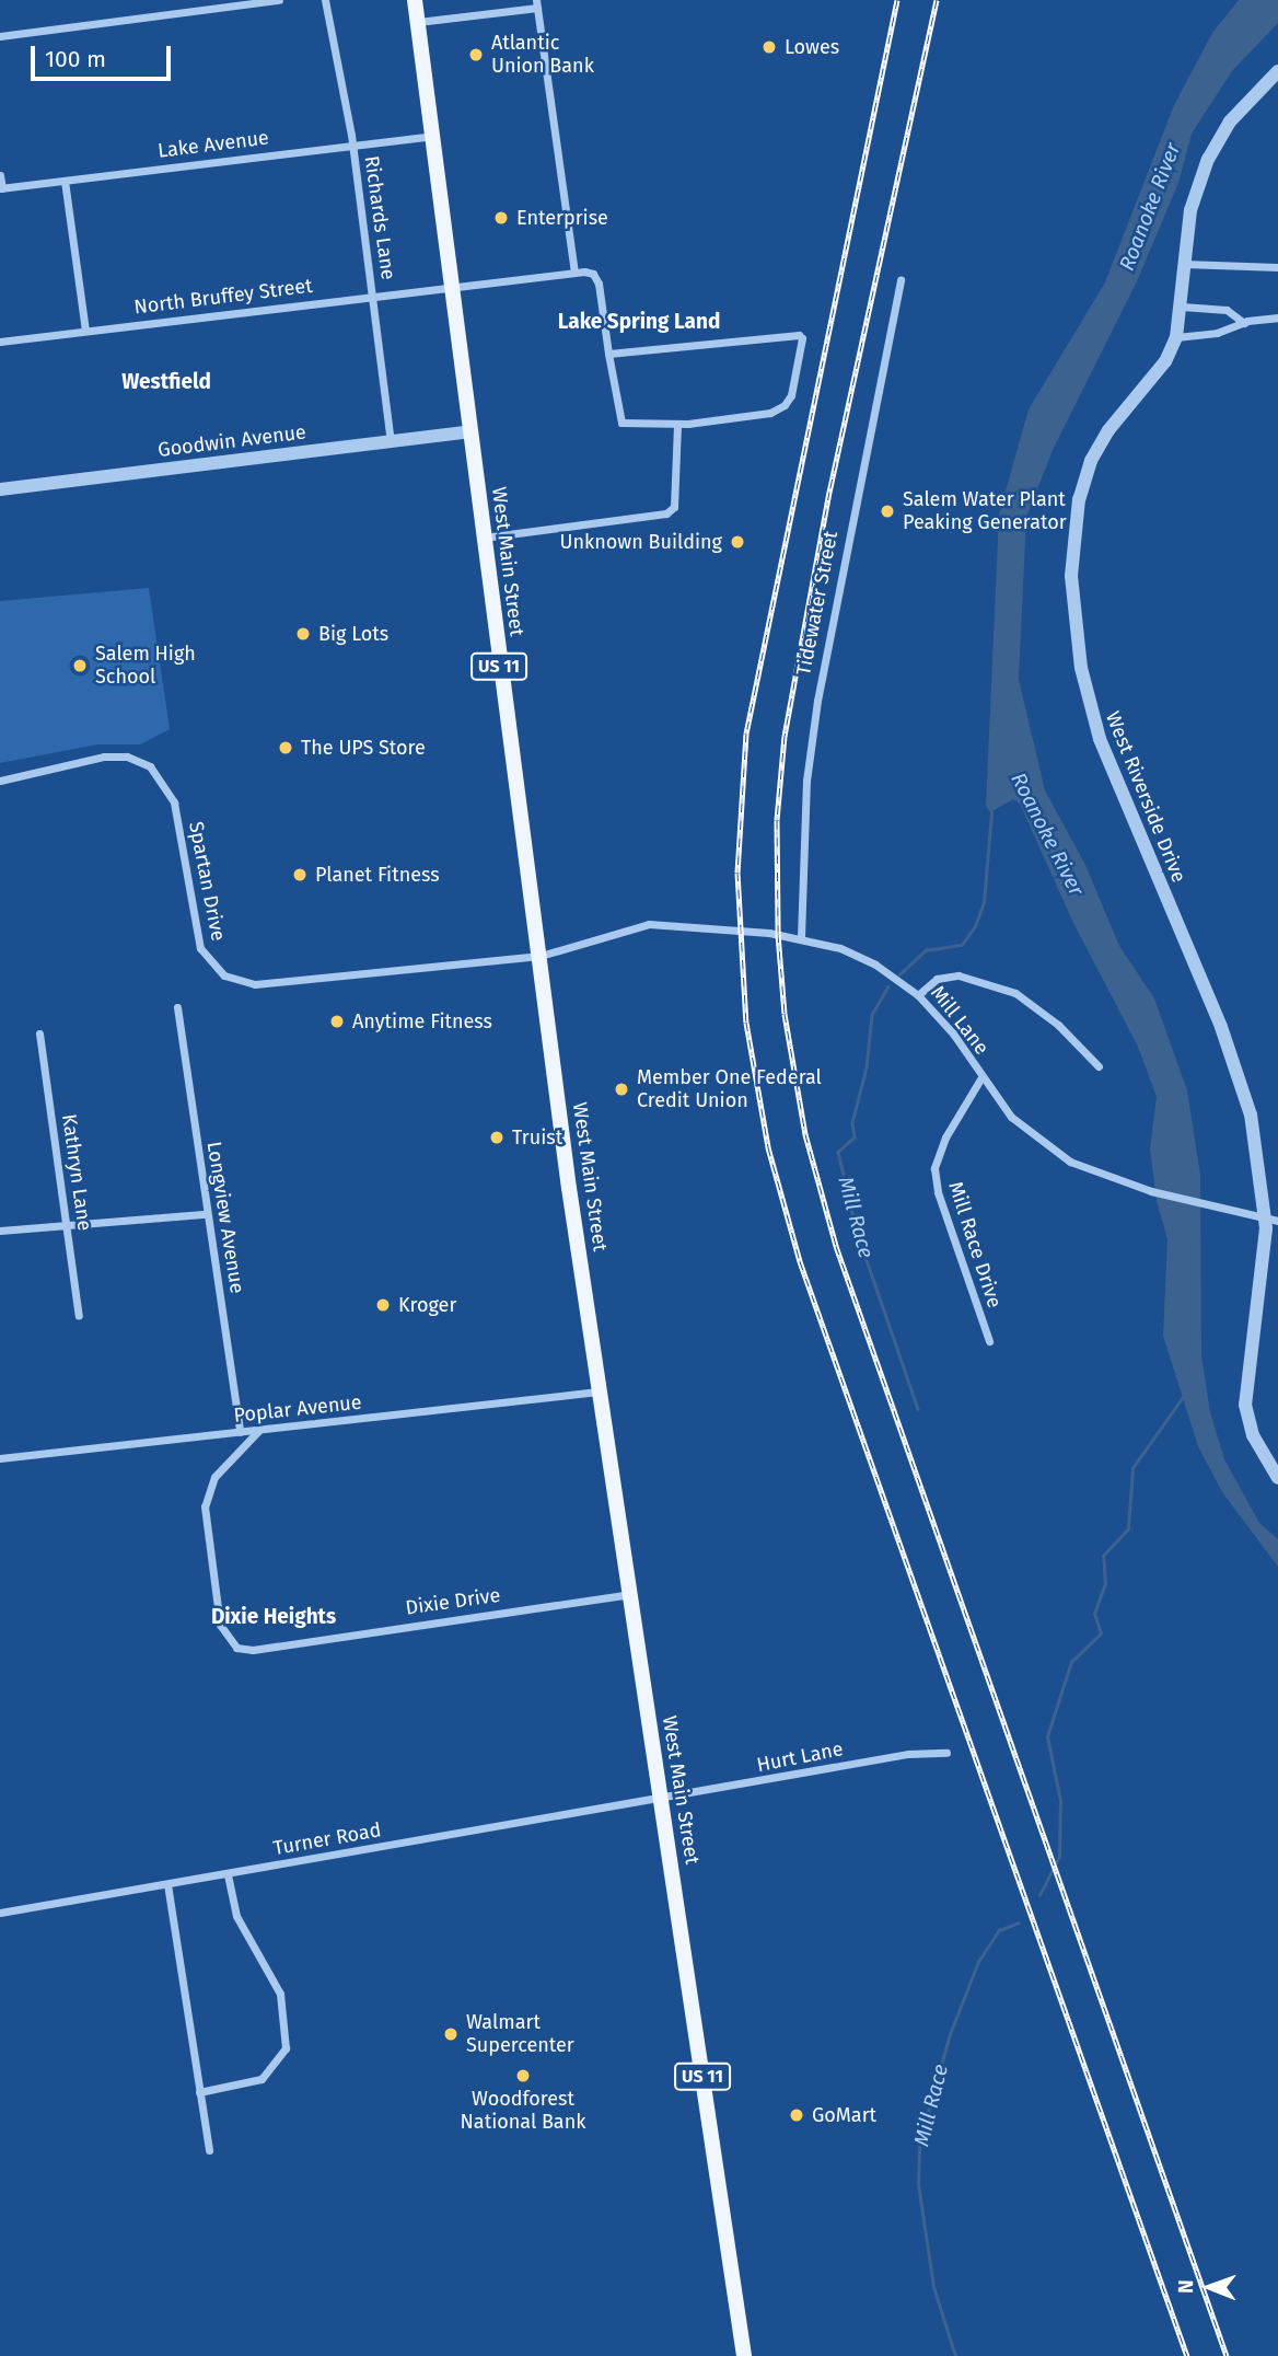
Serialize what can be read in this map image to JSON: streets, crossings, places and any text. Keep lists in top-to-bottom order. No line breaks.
{"streets":{"main road":["West Main Street","US 11"],"street":["Lake Avenue","Richards Lane","North Bruffey Street","Goodwin Avenue","Tidewater Street","West Riverside Drive","Spartan Drive","Mill Lane","Kathryn Lane","Longview Avenue","Mill Race Drive","Poplar Avenue","Dixie Drive","Hurt Lane","Turner Road"]},"crossings":[["Lake Avenue","Richards Lane"],["Lake Avenue","West Main Street"],["Richards Lane","North Bruffey Street"],["Richards Lane","Goodwin Avenue"],["North Bruffey Street","West Main Street"],["Goodwin Avenue","West Main Street"],["West Main Street","Spartan Drive"],["West Main Street","Mill Lane"],["West Main Street","Poplar Avenue"],["West Main Street","Dixie Drive"],["West Main Street","Hurt Lane"],["West Main Street","Turner Road"],["Tidewater Street","Mill Lane"],["West Riverside Drive","Mill Lane"],["Spartan Drive","Mill Lane"],["Mill Lane","Mill Race Drive"],["Longview Avenue","Poplar Avenue"],["Poplar Avenue","Dixie Drive"],["Hurt Lane","Turner Road"]],"districts":["Lake Spring Land","Westfield","Dixie Heights"],"water":["Roanoke River","Mill Race"],"places":["Lowes","Atlantic Union Bank","Enterprise","Salem Water Plant Peaking Generator","Unknown Building","Big Lots","Salem High School","The UPS Store","Planet Fitness","Anytime Fitness","Member One Federal Credit Union","Truist","Kroger","Walmart Supercenter","Woodforest National Bank","GoMart"],"scale_bar":"100 m","north":"left"}
